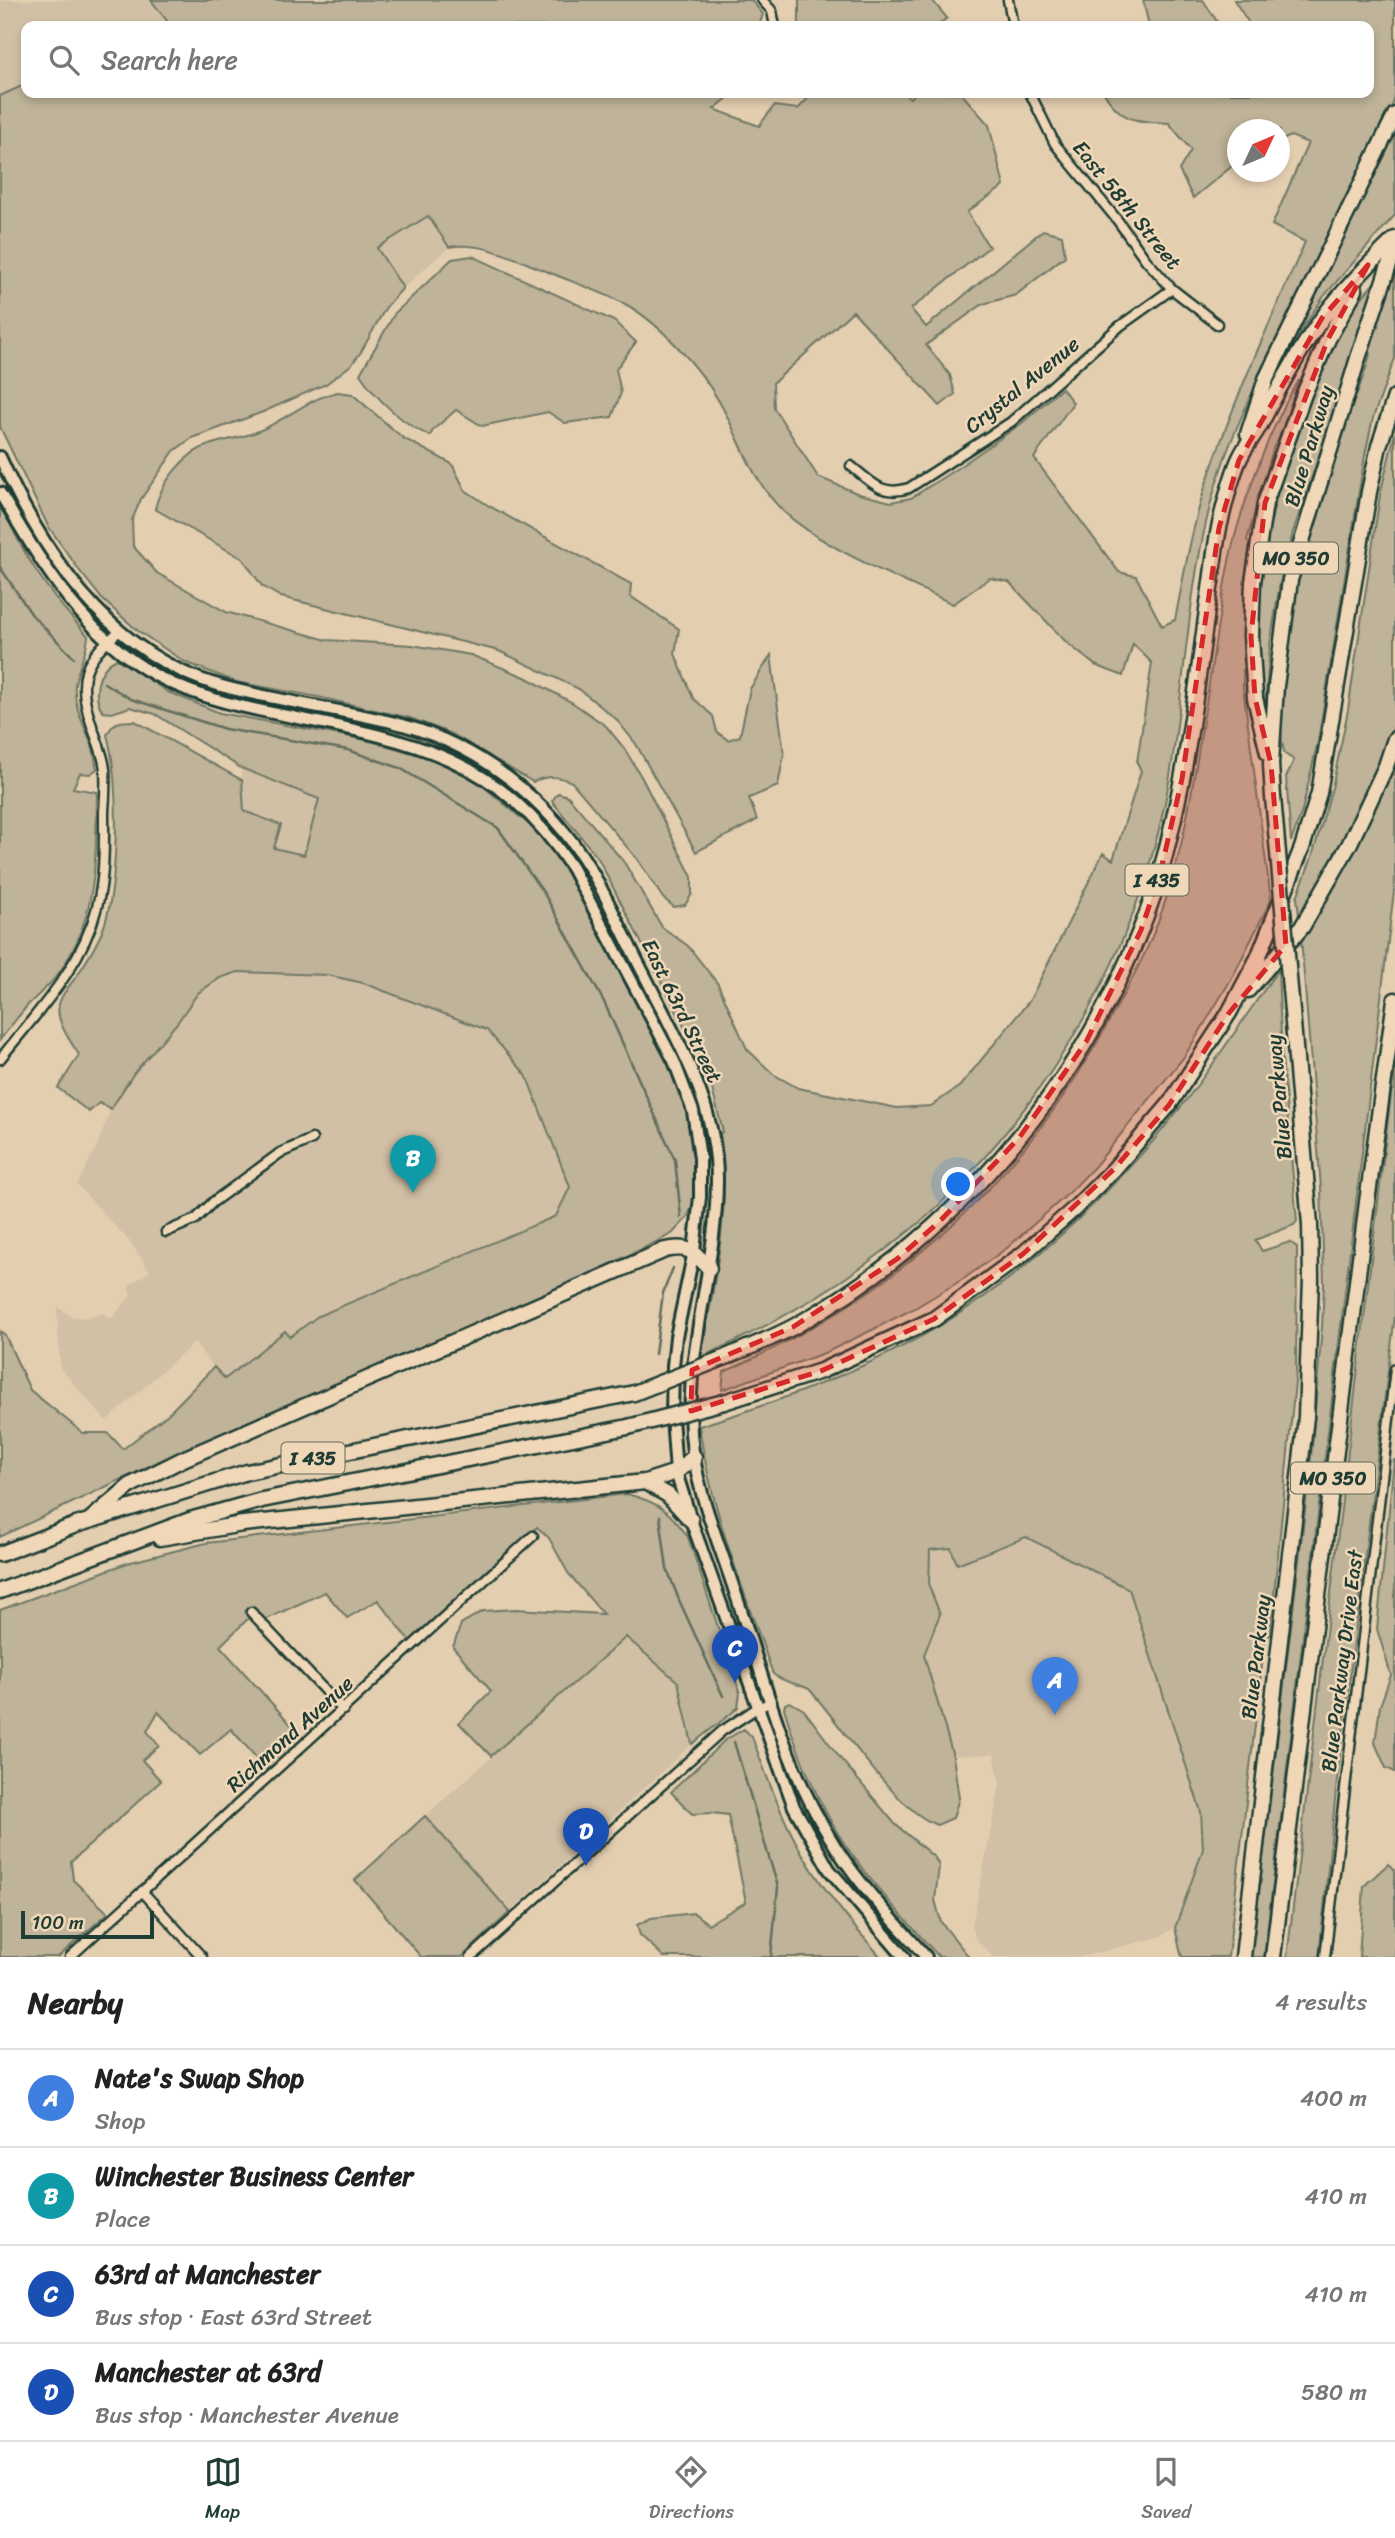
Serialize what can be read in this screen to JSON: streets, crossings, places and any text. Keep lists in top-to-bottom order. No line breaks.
{"streets":{"highway":["Blue Parkway","MO 350","I 435"],"main road":["East 63rd Street"],"street":["East 58th Street","Crystal Avenue","Blue Parkway Drive East","Richmond Avenue"]},"crossings":[["East 58th Street","Crystal Avenue"]],"scale_bar":"100 m","north":"top right","page":{"search":"Search here","pins":["B","C","A","D"],"scale":"100 m","heading":["Nearby","4 results"],"list":[{"mark":"A","name":"Nate's Swap Shop","note":"Shop","value":"400 m"},{"mark":"B","name":"Winchester Business Center","note":"Place","value":"410 m"},{"mark":"C","name":"63rd at Manchester","note":"Bus stop · East 63rd Street","value":"410 m"},{"mark":"D","name":"Manchester at 63rd","note":"Bus stop · Manchester Avenue","value":"580 m"}],"nav":["Map","Directions","Saved"]}}
